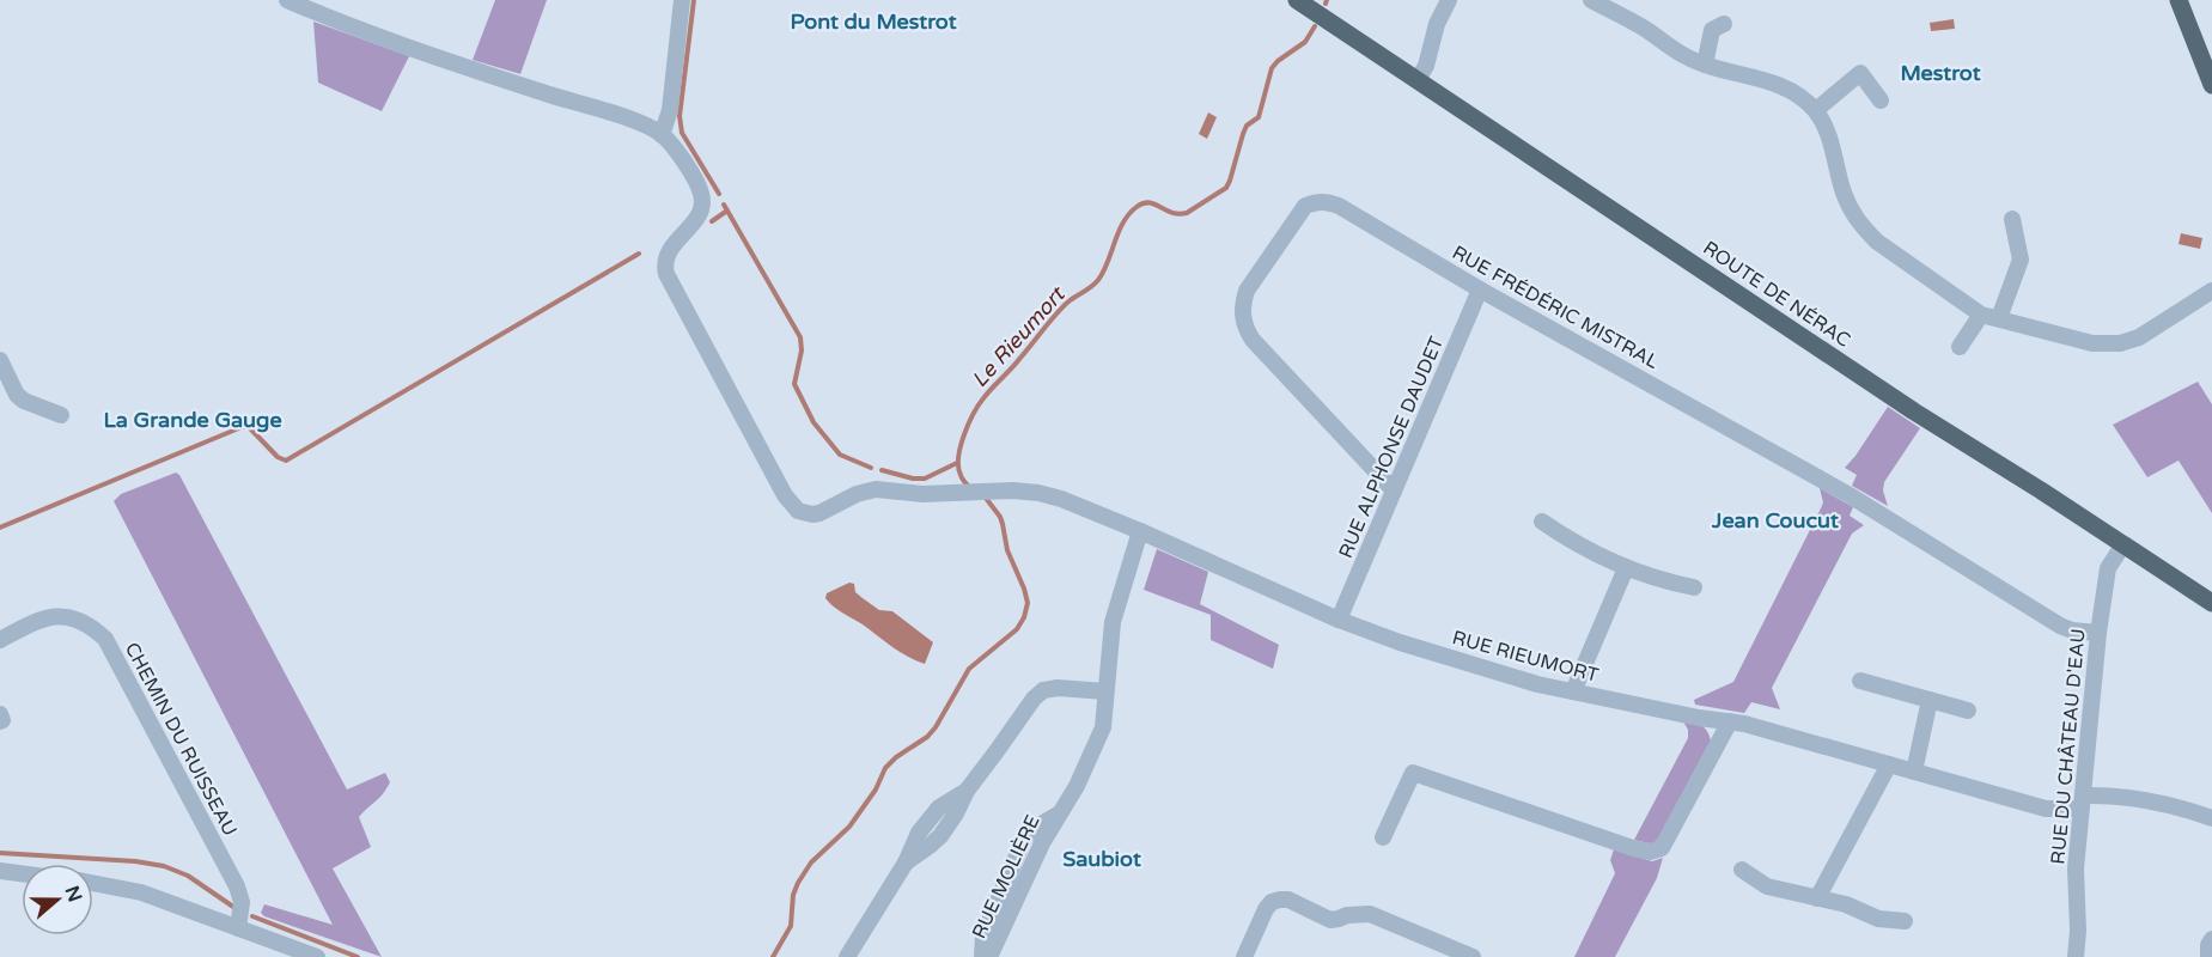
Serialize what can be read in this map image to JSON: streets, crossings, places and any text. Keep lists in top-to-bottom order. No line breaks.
{"streets":{"main road":["ROUTE DE NÉRAC"],"street":["RUE FRÉDÉRIC MISTRAL","RUE ALPHONSE DAUDET","RUE RIEUMORT","CHEMIN DU RUISSEAU","RUE DU CHÂTEAU D'EAU","RUE MOLIÈRE"]},"crossings":[["ROUTE DE NÉRAC","RUE DU CHÂTEAU D'EAU"],["RUE FRÉDÉRIC MISTRAL","RUE ALPHONSE DAUDET"],["RUE FRÉDÉRIC MISTRAL","RUE DU CHÂTEAU D'EAU"],["RUE ALPHONSE DAUDET","RUE RIEUMORT"],["RUE RIEUMORT","RUE DU CHÂTEAU D'EAU"],["RUE RIEUMORT","RUE MOLIÈRE"]],"districts":["Pont du Mestrot","Mestrot","La Grande Gauge","Jean Coucut","Saubiot"],"water":["Le Rieumort"],"north":"right"}
